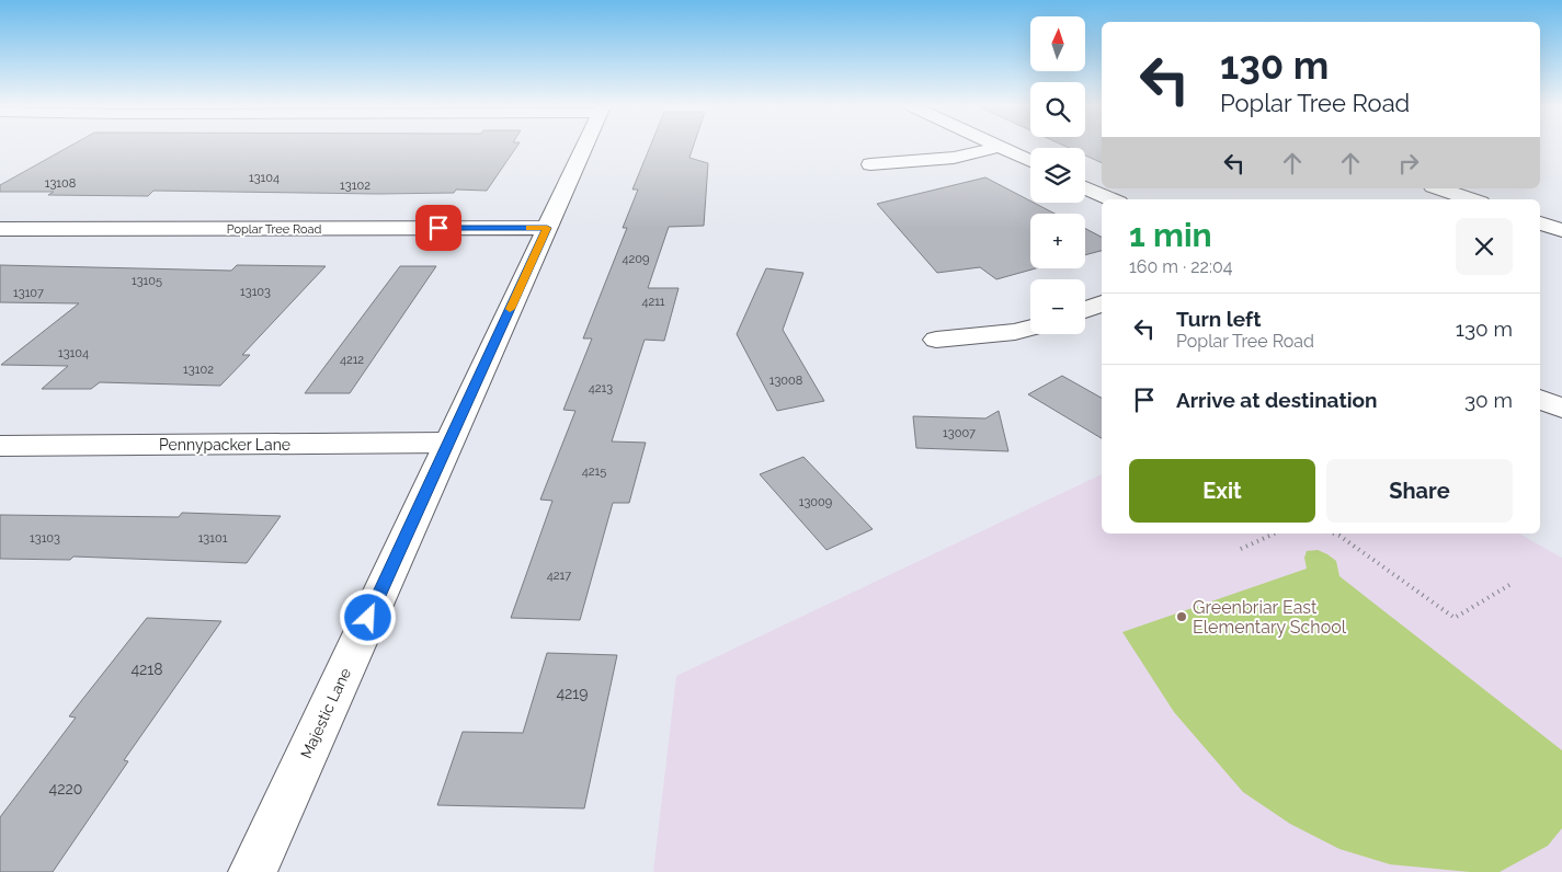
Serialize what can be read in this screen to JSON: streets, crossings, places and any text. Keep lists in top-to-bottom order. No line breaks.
{"streets":{"street":["Poplar Tree Road","Pennypacker Lane","Majestic Lane"]},"crossings":[["Poplar Tree Road","Majestic Lane"],["Pennypacker Lane","Majestic Lane"]],"places":["Greenbriar East Elementary School"],"house_numbers":["13104","13108","13102","4209","13105","13103","13107","4211","13104","4212","13102","13008","4213","13007","4215","13009","13103","13101","4217","4218","4219","4220"],"north":"top","page":{"map_buttons":["+","−"],"turn":["130 m","Poplar Tree Road"],"heading":["1 min","160 m · 22:04"],"list":[{"name":"Turn left","note":"Poplar Tree Road","value":"130 m"},{"name":"Arrive at destination","value":"30 m"}],"buttons":["Exit","Share"]}}
